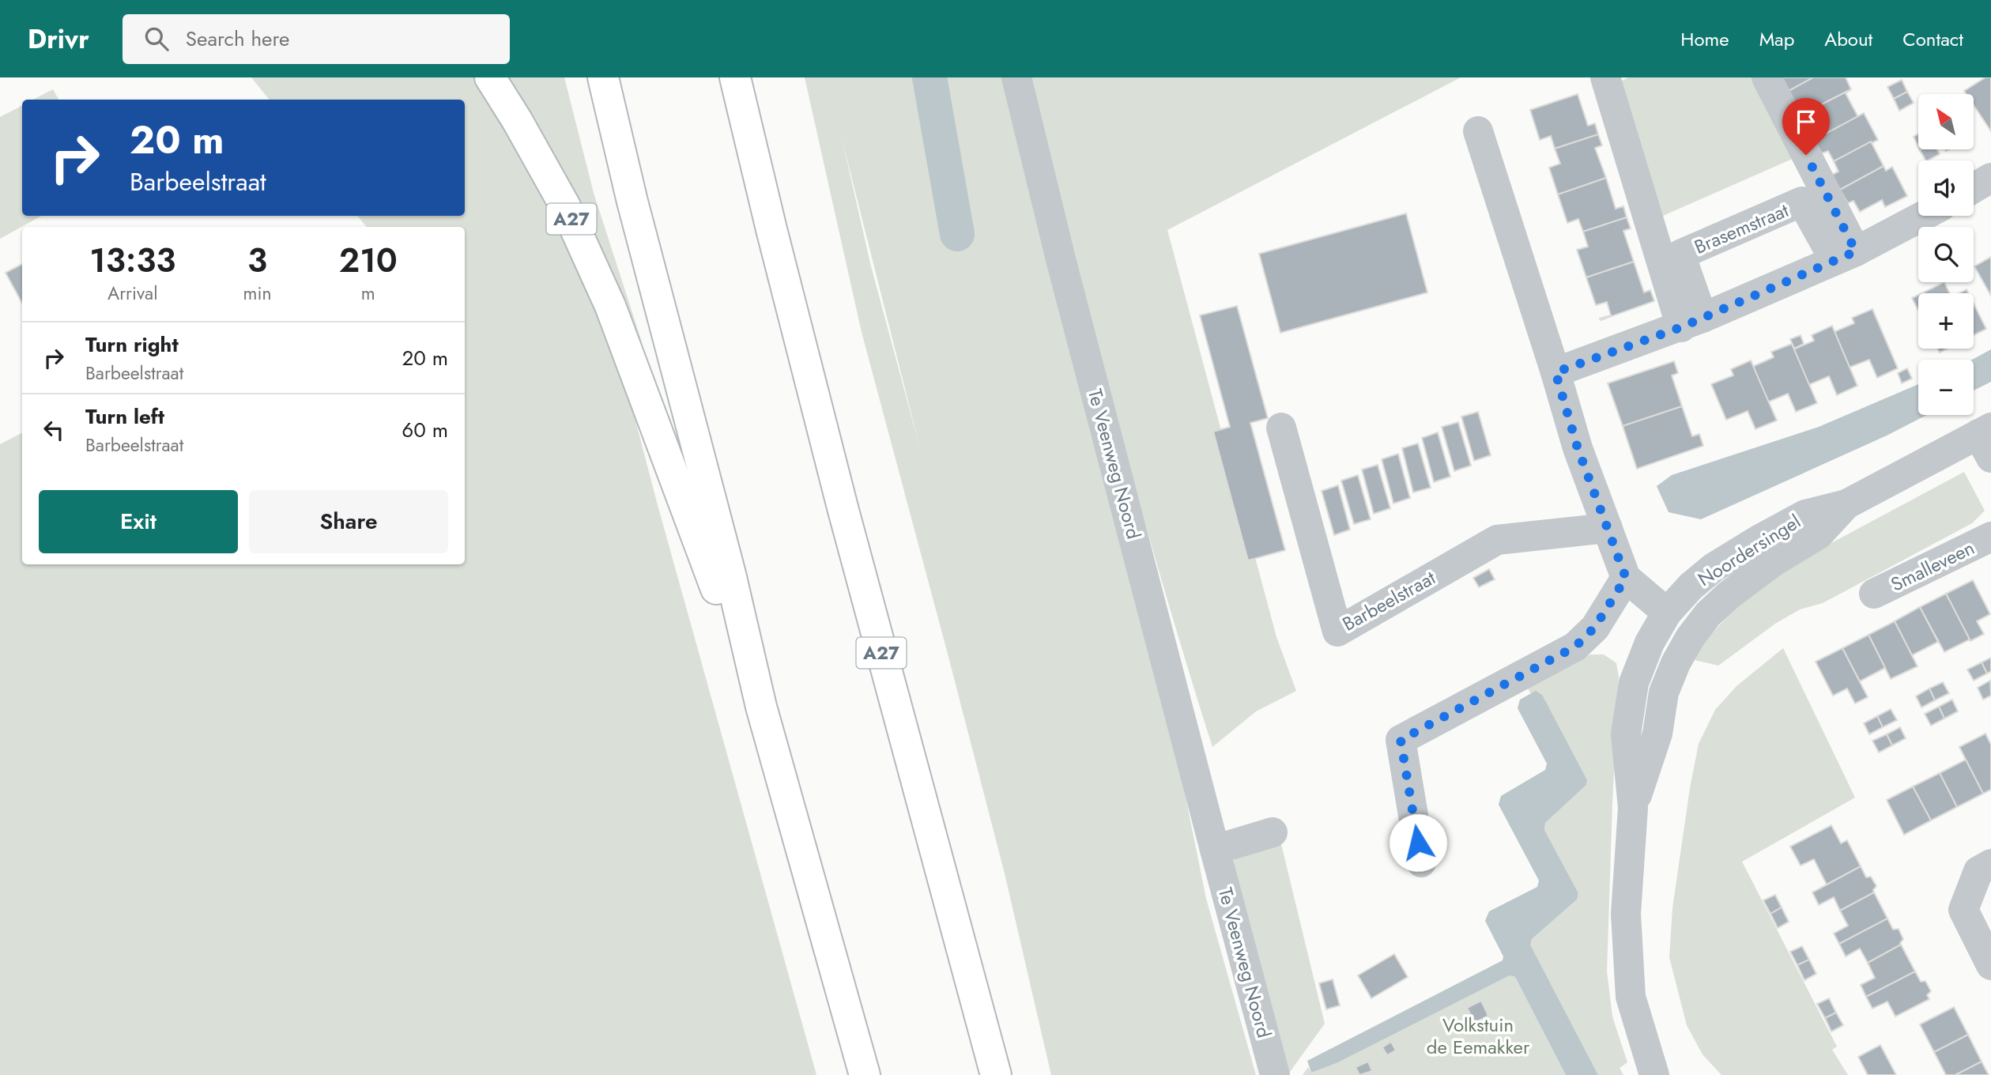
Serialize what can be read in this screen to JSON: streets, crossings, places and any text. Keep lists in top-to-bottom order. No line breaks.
{"streets":{"highway":["A27"],"street":["Brasemstraat","Te Veenweg Noord","Noordersingel","Smalleveen","Barbeelstraat"]},"parks":["Volkstuin de Eemakker"],"north":"top left","page":{"header":"Drivr","search":"Search here","nav":["Home","Map","About","Contact"],"map_buttons":["+","−"],"turn":["20 m","Barbeelstraat"],"eta":["13:33","Arrival","3","min","210","m"],"list":[{"name":"Turn right","note":"Barbeelstraat","value":"20 m"},{"name":"Turn left","note":"Barbeelstraat","value":"60 m"}],"buttons":["Exit","Share"]}}
